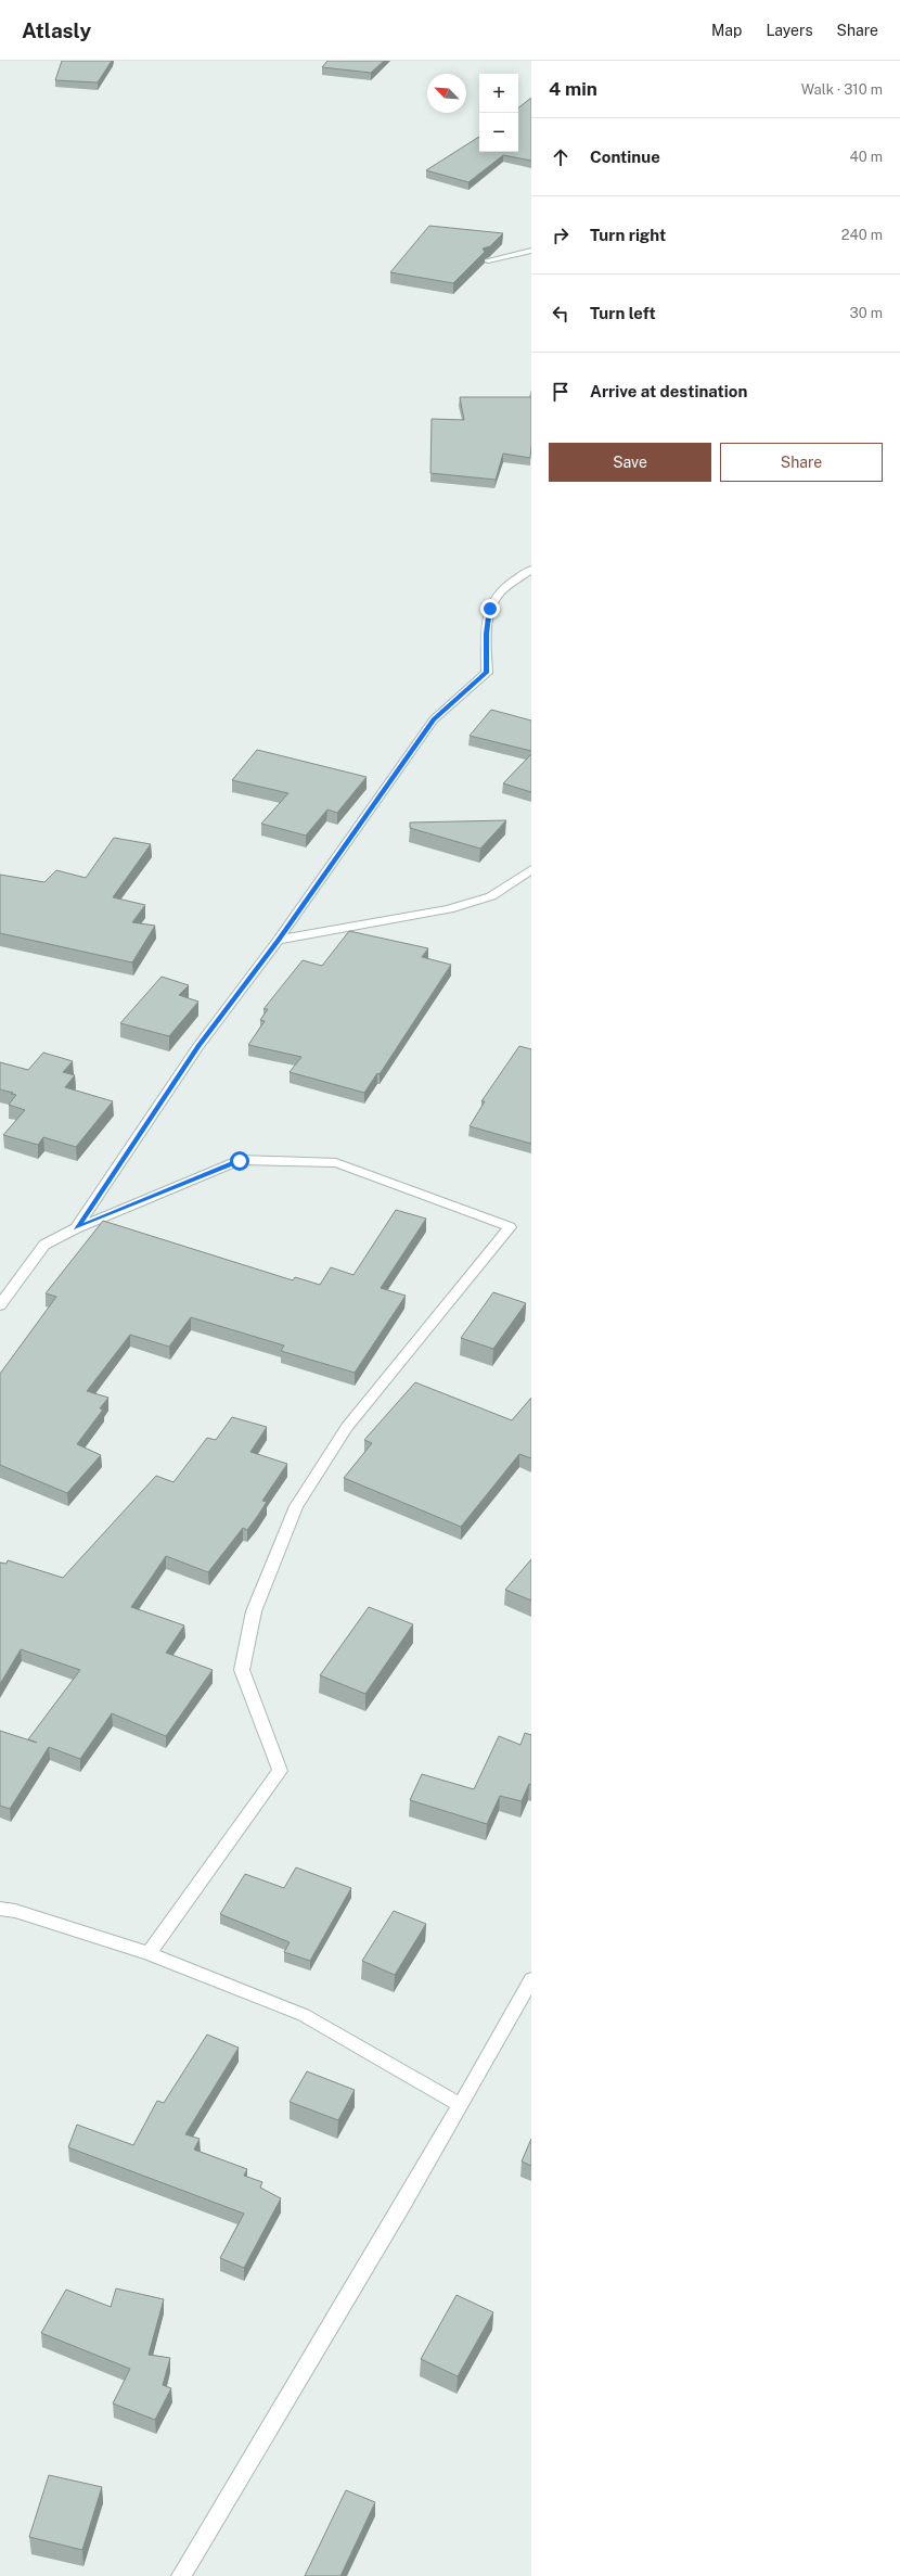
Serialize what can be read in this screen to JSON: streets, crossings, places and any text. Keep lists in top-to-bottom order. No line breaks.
{"north":"top left","page":{"header":"Atlasly","nav":["Map","Layers","Share"],"heading":["4 min","Walk · 310 m"],"map_buttons":["+","−"],"list":[["Continue","40 m"],["Turn right","240 m"],["Turn left","30 m"],"Arrive at destination"],"buttons":["Save","Share"]}}
